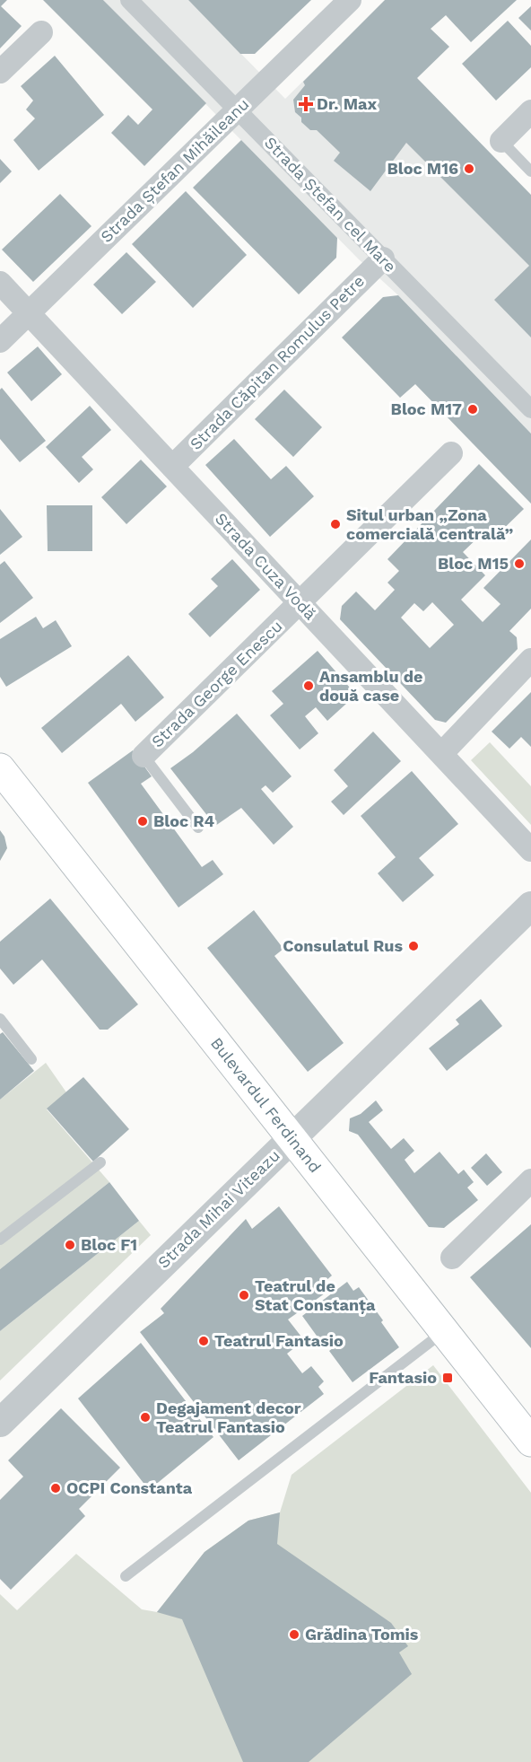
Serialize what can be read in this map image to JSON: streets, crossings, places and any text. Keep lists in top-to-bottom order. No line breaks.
{"streets":{"main road":["Bulevardul Ferdinand"],"street":["Strada Ștefan Mihăileanu","Strada Ștefan cel Mare","Strada Căpitan Romulus Petre","Strada Cuza Vodă","Strada George Enescu","Strada Mihai Viteazu"]},"crossings":[["Strada Ștefan Mihăileanu","Strada Ștefan cel Mare"],["Strada Ștefan Mihăileanu","Strada Cuza Vodă"],["Strada Ștefan cel Mare","Strada Căpitan Romulus Petre"],["Strada Căpitan Romulus Petre","Strada Cuza Vodă"],["Strada Cuza Vodă","Strada George Enescu"],["Bulevardul Ferdinand","Strada Mihai Viteazu"]],"places":{"health":["Dr. Max"],"other":["Bloc M16","Bloc M17","Situl urban „Zona comercială centrală”","Bloc M15","Ansamblu de două case","Bloc R4","Consulatul Rus","Bloc F1","Teatrul de Stat Constanța","Teatrul Fantasio","Degajament decor Teatrul Fantasio","OCPI Constanta","Grădina Tomis"],"transit":["Fantasio"]}}
